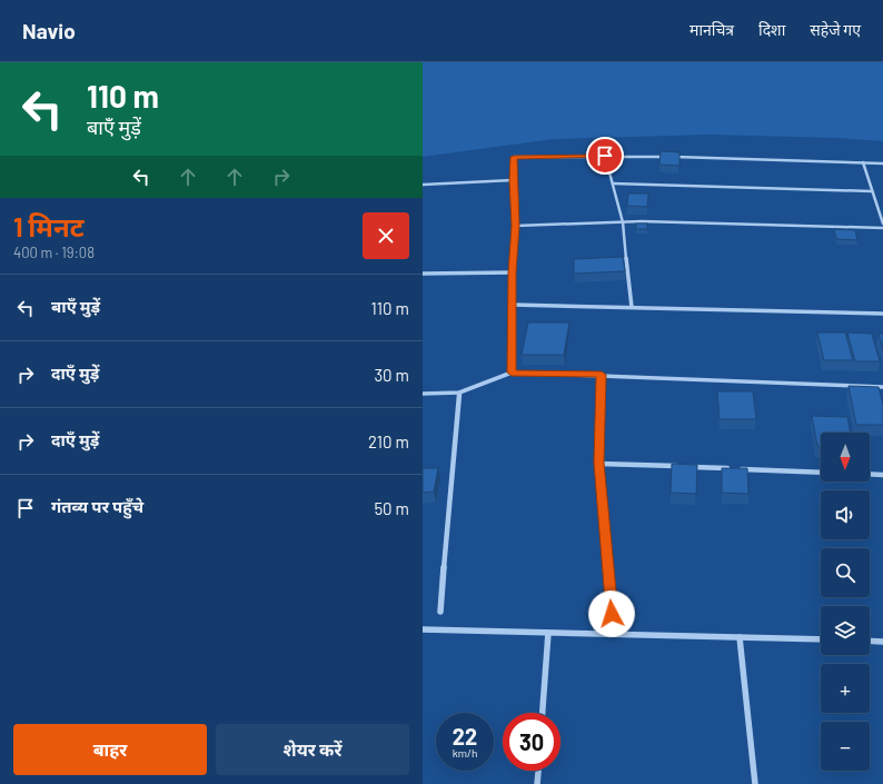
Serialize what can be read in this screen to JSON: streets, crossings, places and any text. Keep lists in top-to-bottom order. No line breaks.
{"north":"bottom","page":{"header":"Navio","nav":["मानचित्र","दिशा","सहेजे गए"],"turn":["110 m","बाएँ मुड़ें"],"heading":["1 मिनट","400 m · 19:08"],"list":[{"name":"बाएँ मुड़ें","value":"110 m"},{"name":"दाएँ मुड़ें","value":"30 m"},{"name":"दाएँ मुड़ें","value":"210 m"},{"name":"गंतव्य पर पहुँचे","value":"50 m"}],"map_buttons":["+","−"],"speed":"22 km/h","limit":"30","buttons":["बाहर","शेयर करें"]}}
